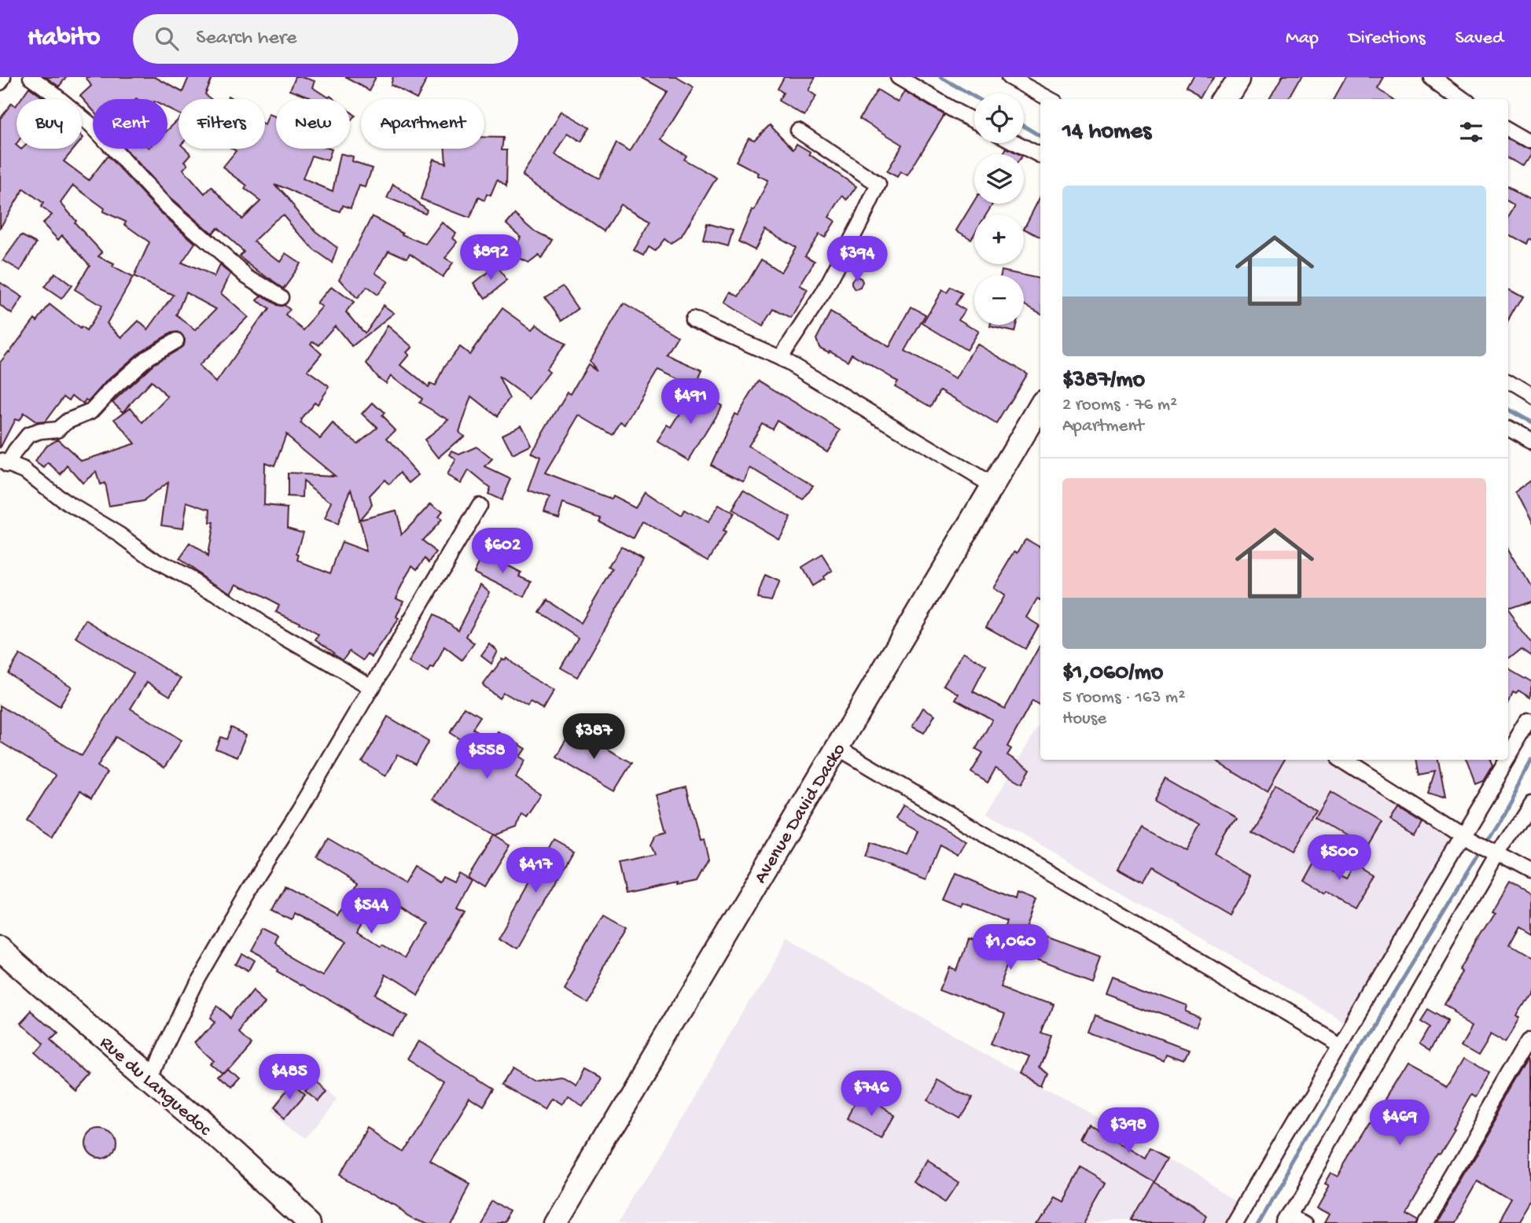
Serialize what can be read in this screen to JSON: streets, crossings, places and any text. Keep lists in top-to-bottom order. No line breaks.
{"streets":{"main road":["Avenue David Dacko","Rue du Languedoc"]},"page":{"header":"Habito","search":"Search here","nav":["Map","Directions","Saved"],"map_buttons":["+","−"],"chip":["Buy","Rent","Filters","New","Apartment"],"heading":"14 homes","list":[{"name":"$387/mo","note":"2 rooms · 76 m² · Apartment"},{"name":"$1,060/mo","note":"5 rooms · 163 m² · House"}],"price":["$892","$394","$491","$602","$387","$558","$500","$417","$544","$1,060","$485","$746","$469","$398"]}}
